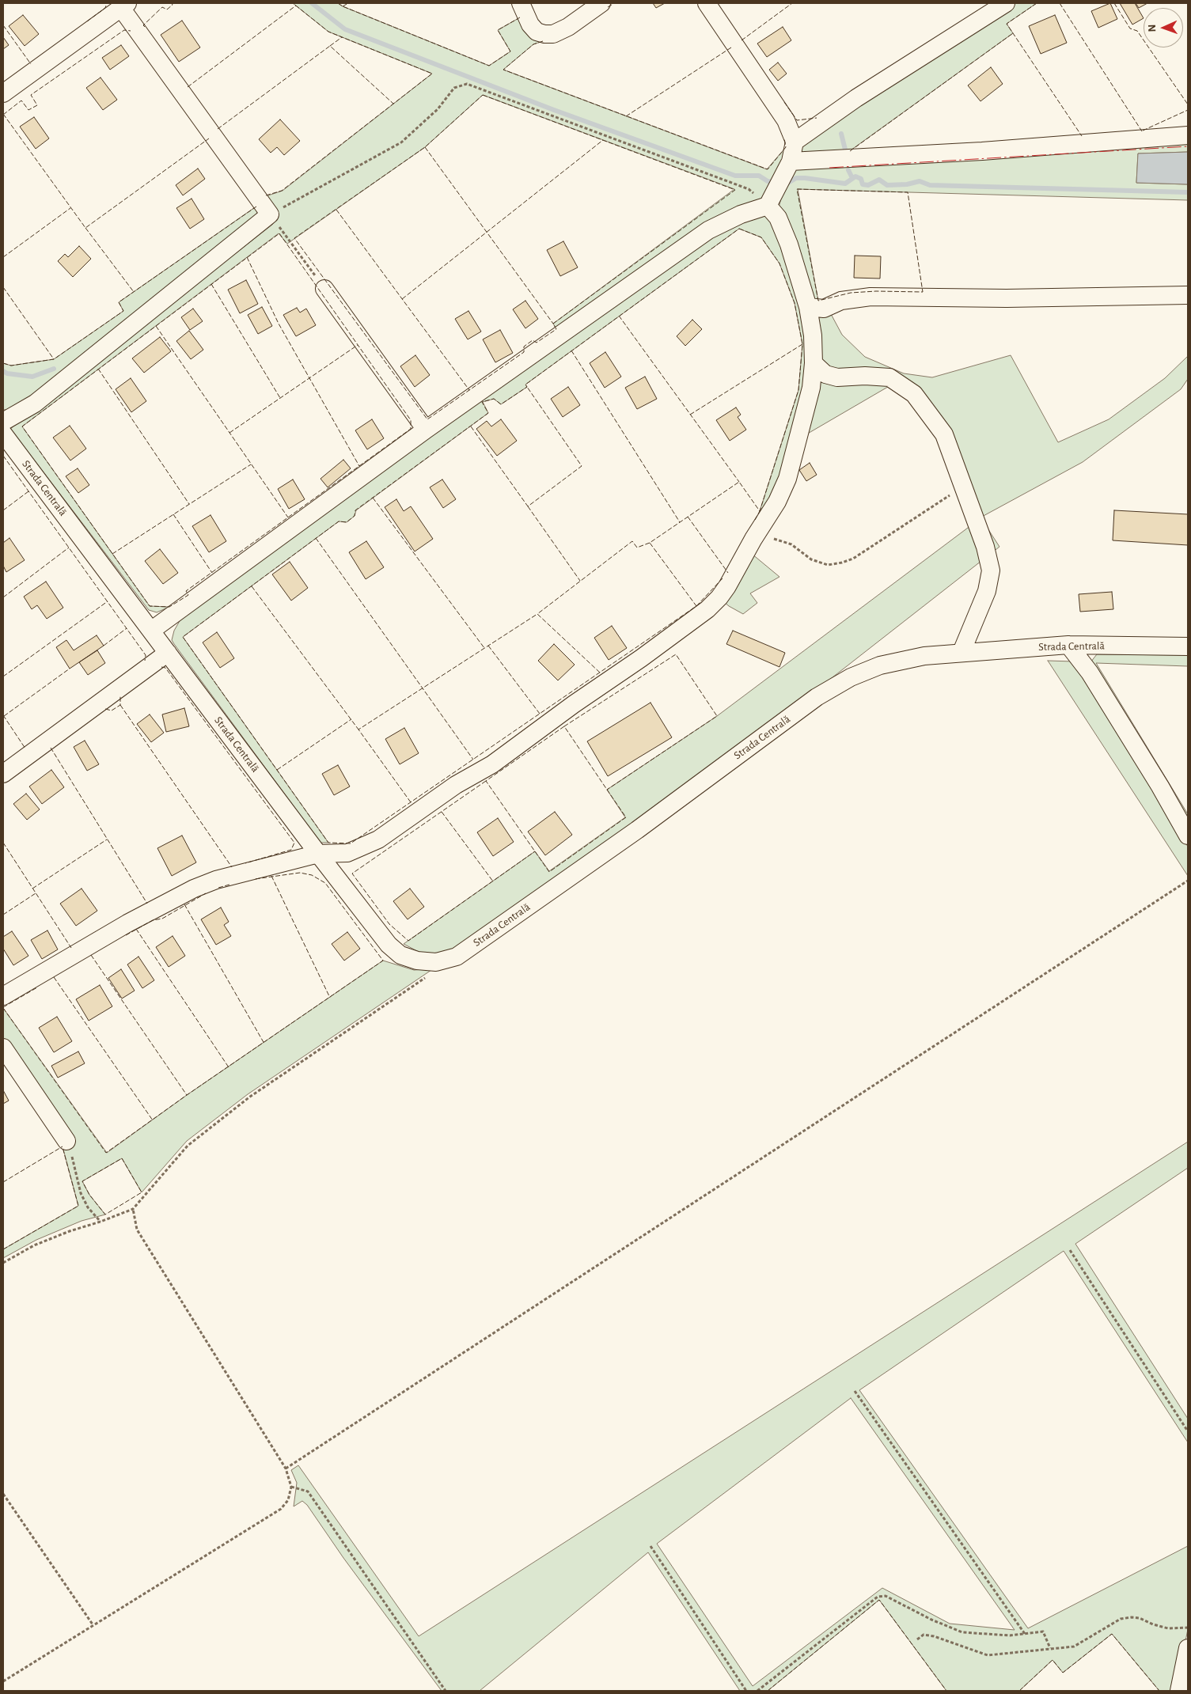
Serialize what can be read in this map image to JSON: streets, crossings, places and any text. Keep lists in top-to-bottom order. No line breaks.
{"streets":{"street":["Strada Centrală"]},"north":"left"}
